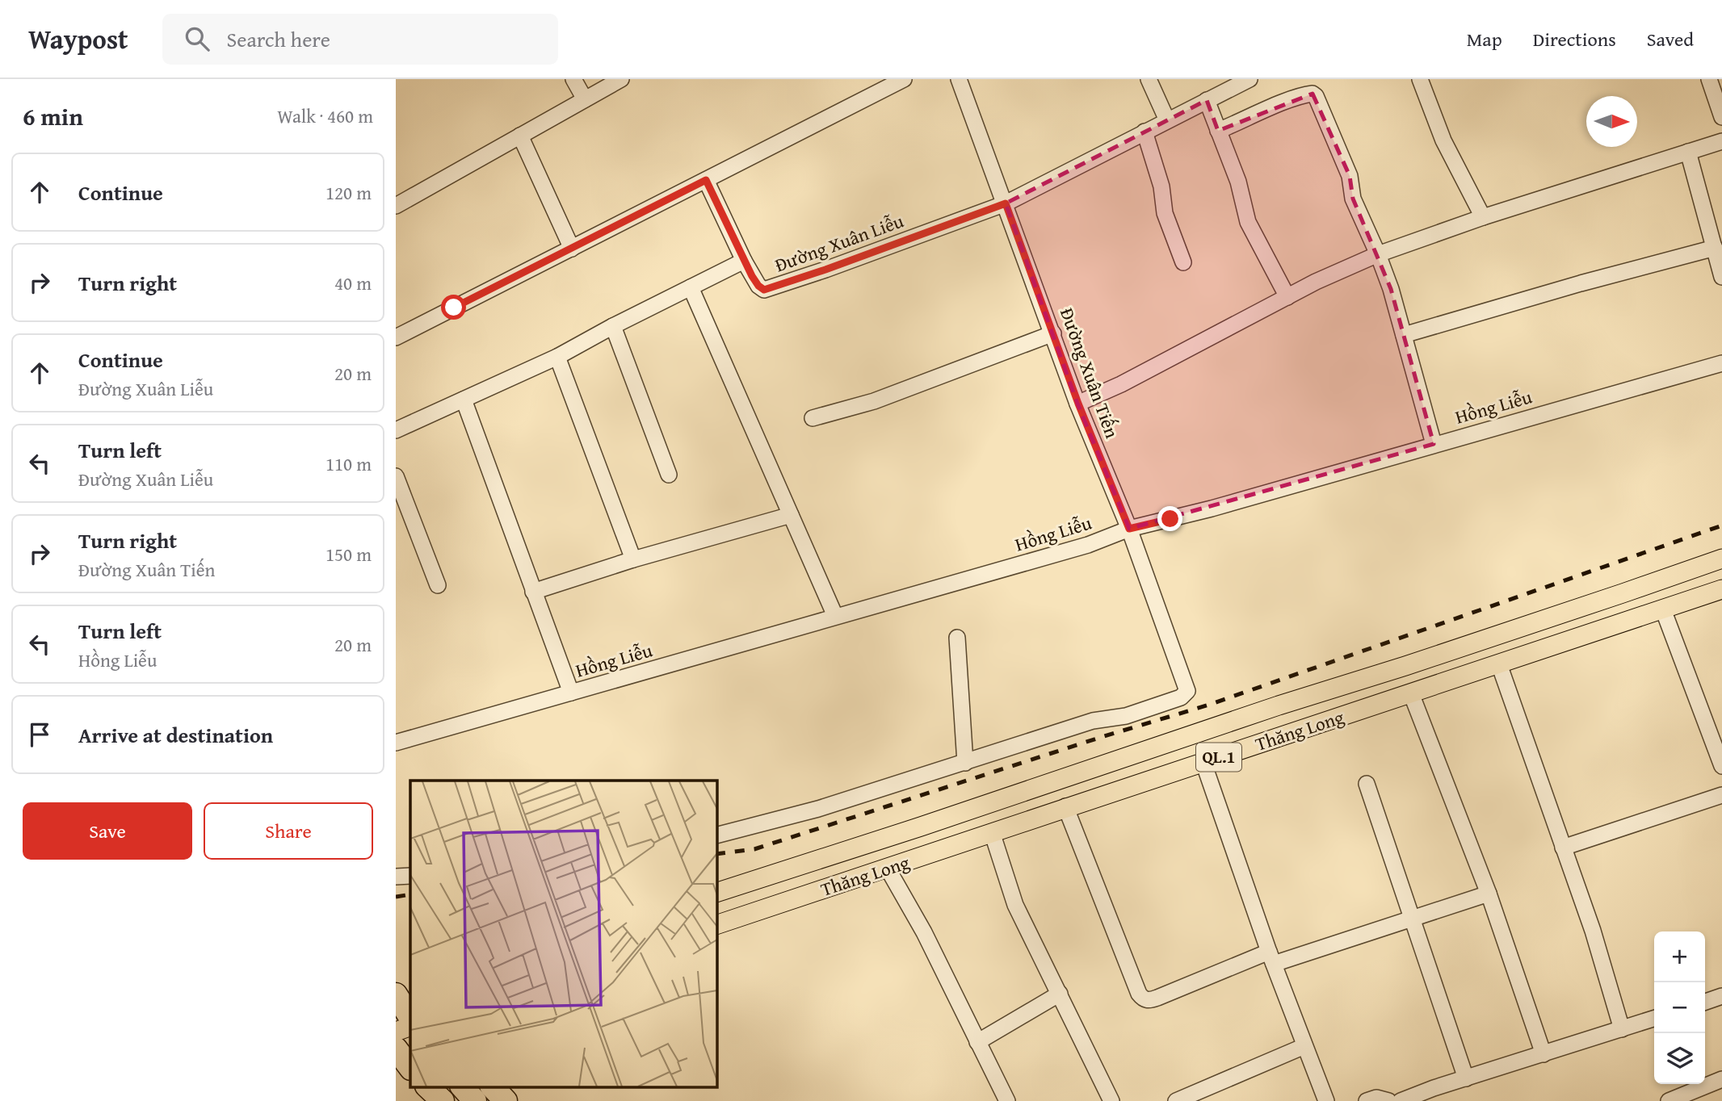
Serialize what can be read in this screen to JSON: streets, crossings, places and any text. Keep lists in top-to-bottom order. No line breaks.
{"streets":{"main road":["Thăng Long","QL.1"],"street":["Đường Xuân Liễu","Đường Xuân Tiến","Hồng Liễu"]},"crossings":[["Đường Xuân Liễu","Đường Xuân Tiến"],["Đường Xuân Tiến","Hồng Liễu"]],"north":"right","page":{"header":"Waypost","search":"Search here","nav":["Map","Directions","Saved"],"heading":["6 min","Walk · 460 m"],"list":[["Continue","120 m"],["Turn right","40 m"],["Continue","Đường Xuân Liễu","20 m"],["Turn left","Đường Xuân Liễu","110 m"],["Turn right","Đường Xuân Tiến","150 m"],["Turn left","Hồng Liễu","20 m"],"Arrive at destination"],"buttons":["Save","Share"],"map_buttons":["+","−"]}}
